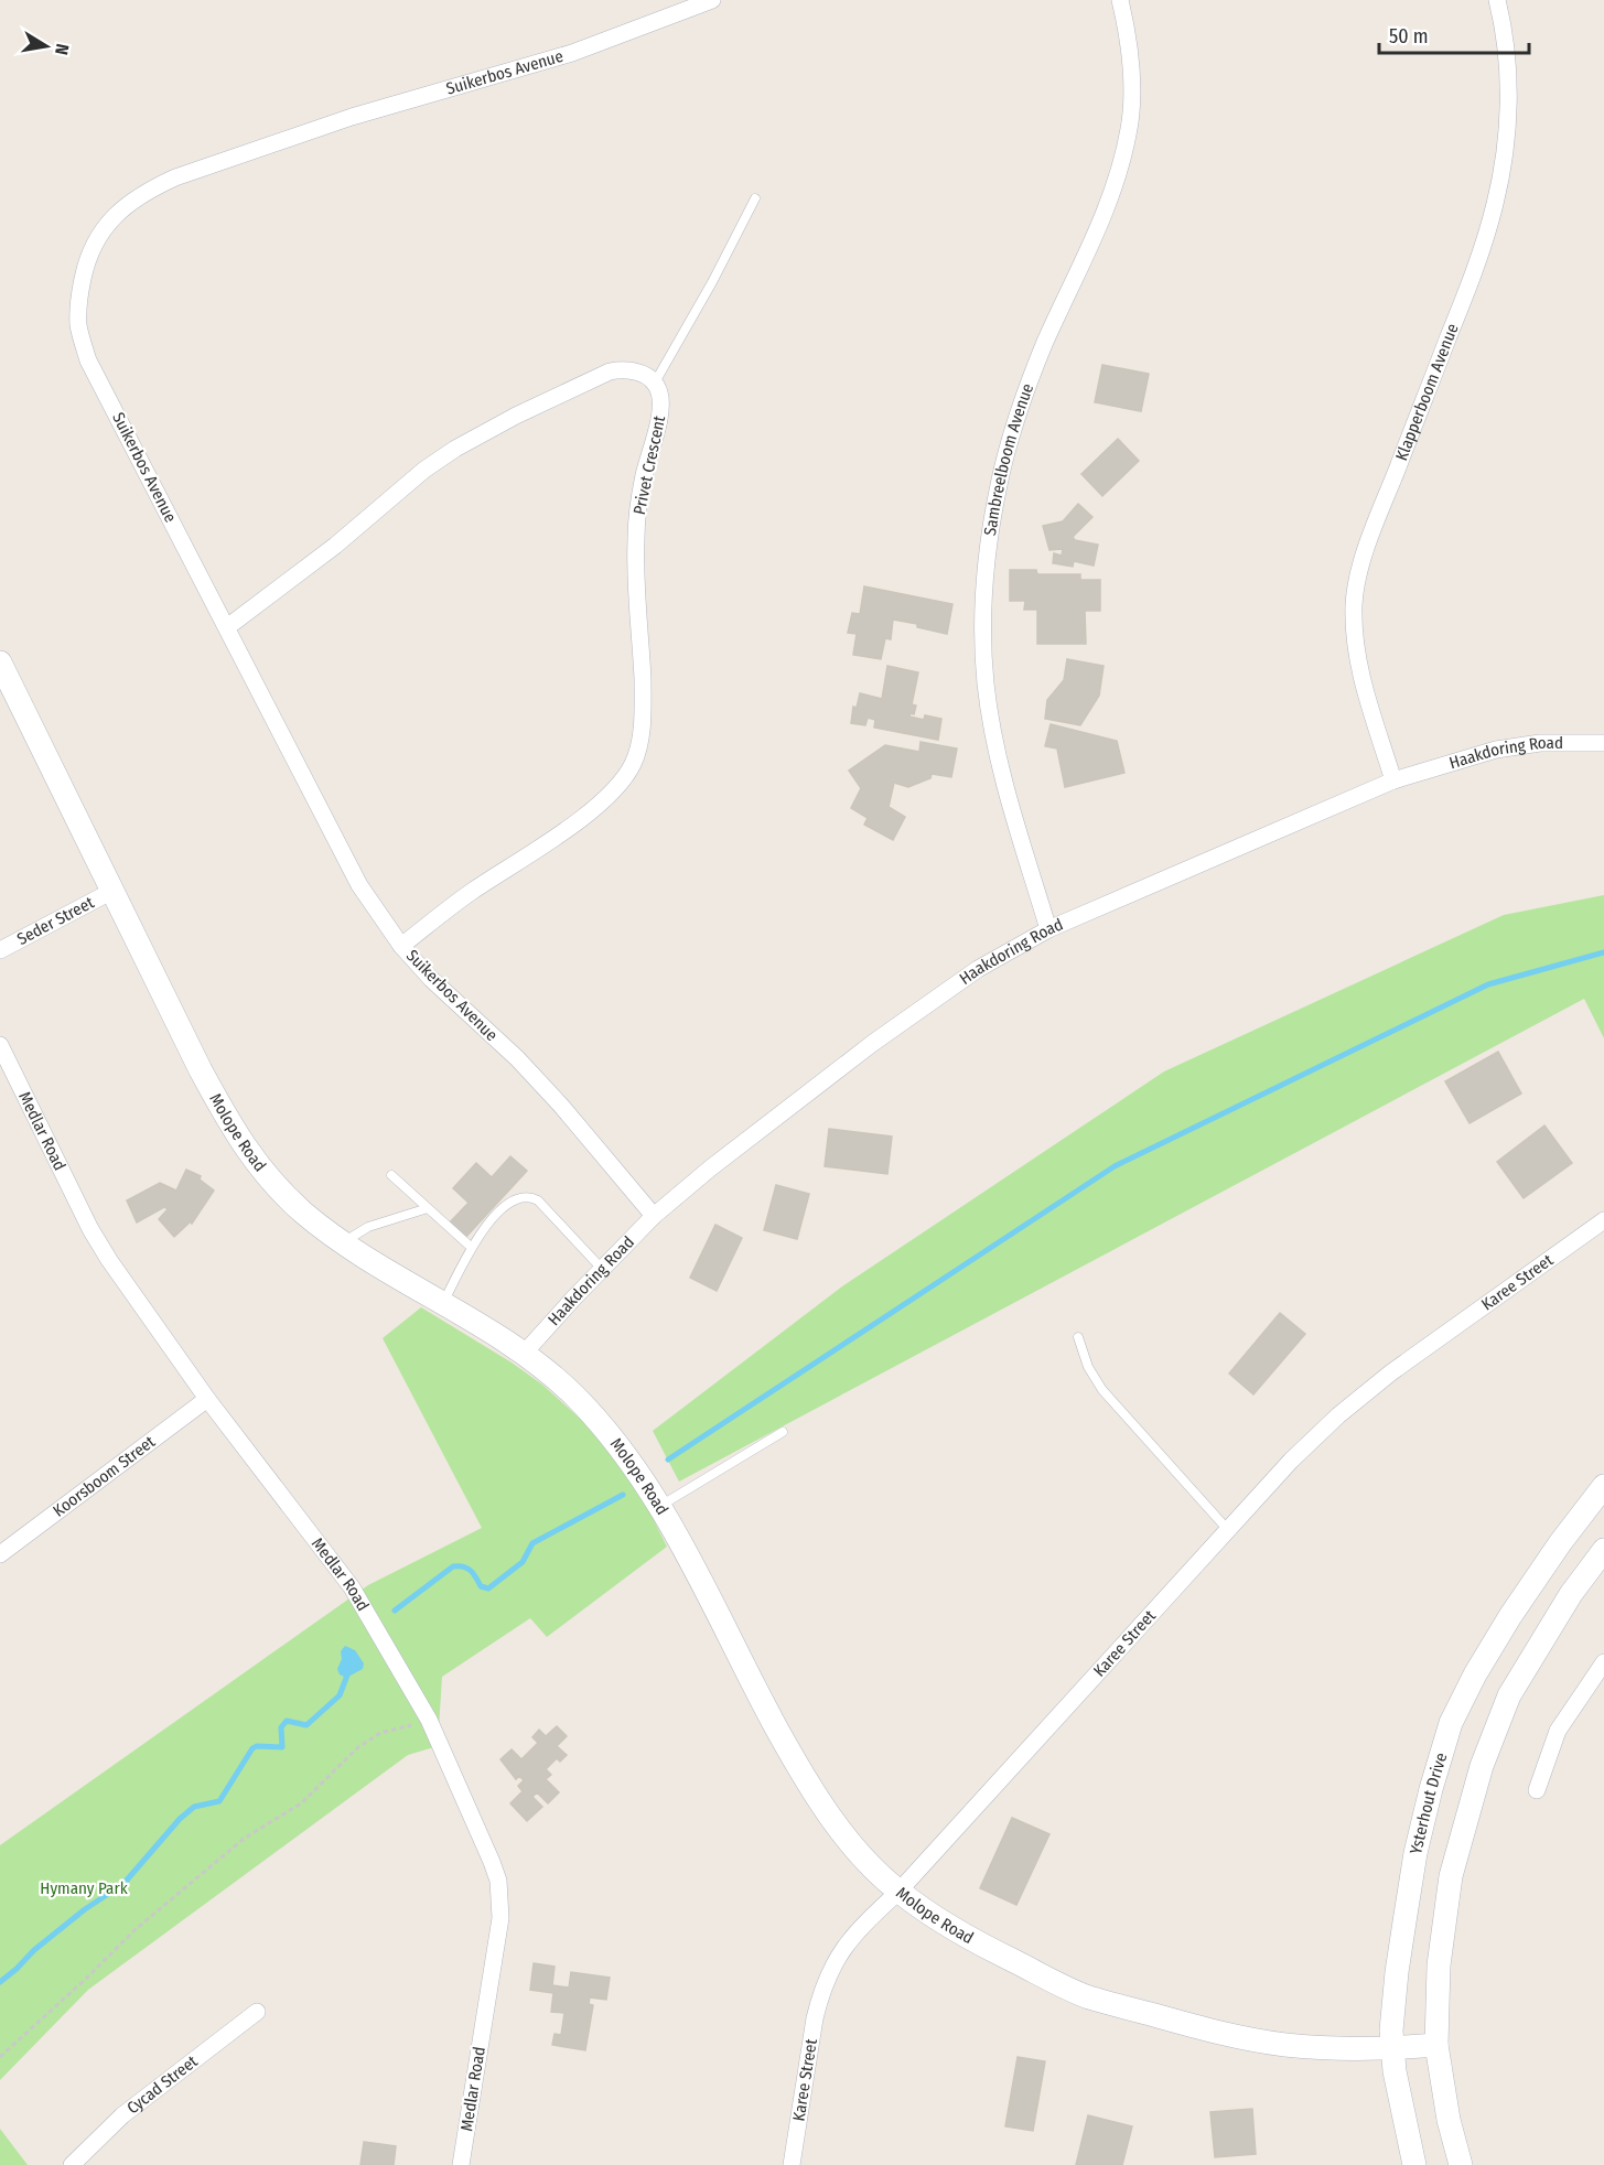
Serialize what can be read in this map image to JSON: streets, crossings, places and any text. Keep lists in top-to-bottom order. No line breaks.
{"streets":{"street":["Suikerbos Avenue","Klapperboom Avenue","Sambreelboom Avenue","Privet Crescent","Haakdoring Road","Seder Street","Medlar Road","Molope Road","Karee Street","Koorsboom Street","Ysterhout Drive","Cycad Street"]},"crossings":[["Suikerbos Avenue","Privet Crescent"],["Suikerbos Avenue","Haakdoring Road"],["Klapperboom Avenue","Haakdoring Road"],["Sambreelboom Avenue","Haakdoring Road"],["Haakdoring Road","Molope Road"],["Seder Street","Molope Road"],["Medlar Road","Koorsboom Street"],["Molope Road","Karee Street"],["Molope Road","Ysterhout Drive"]],"parks":["Hymany Park"],"scale_bar":"50 m","north":"right"}
